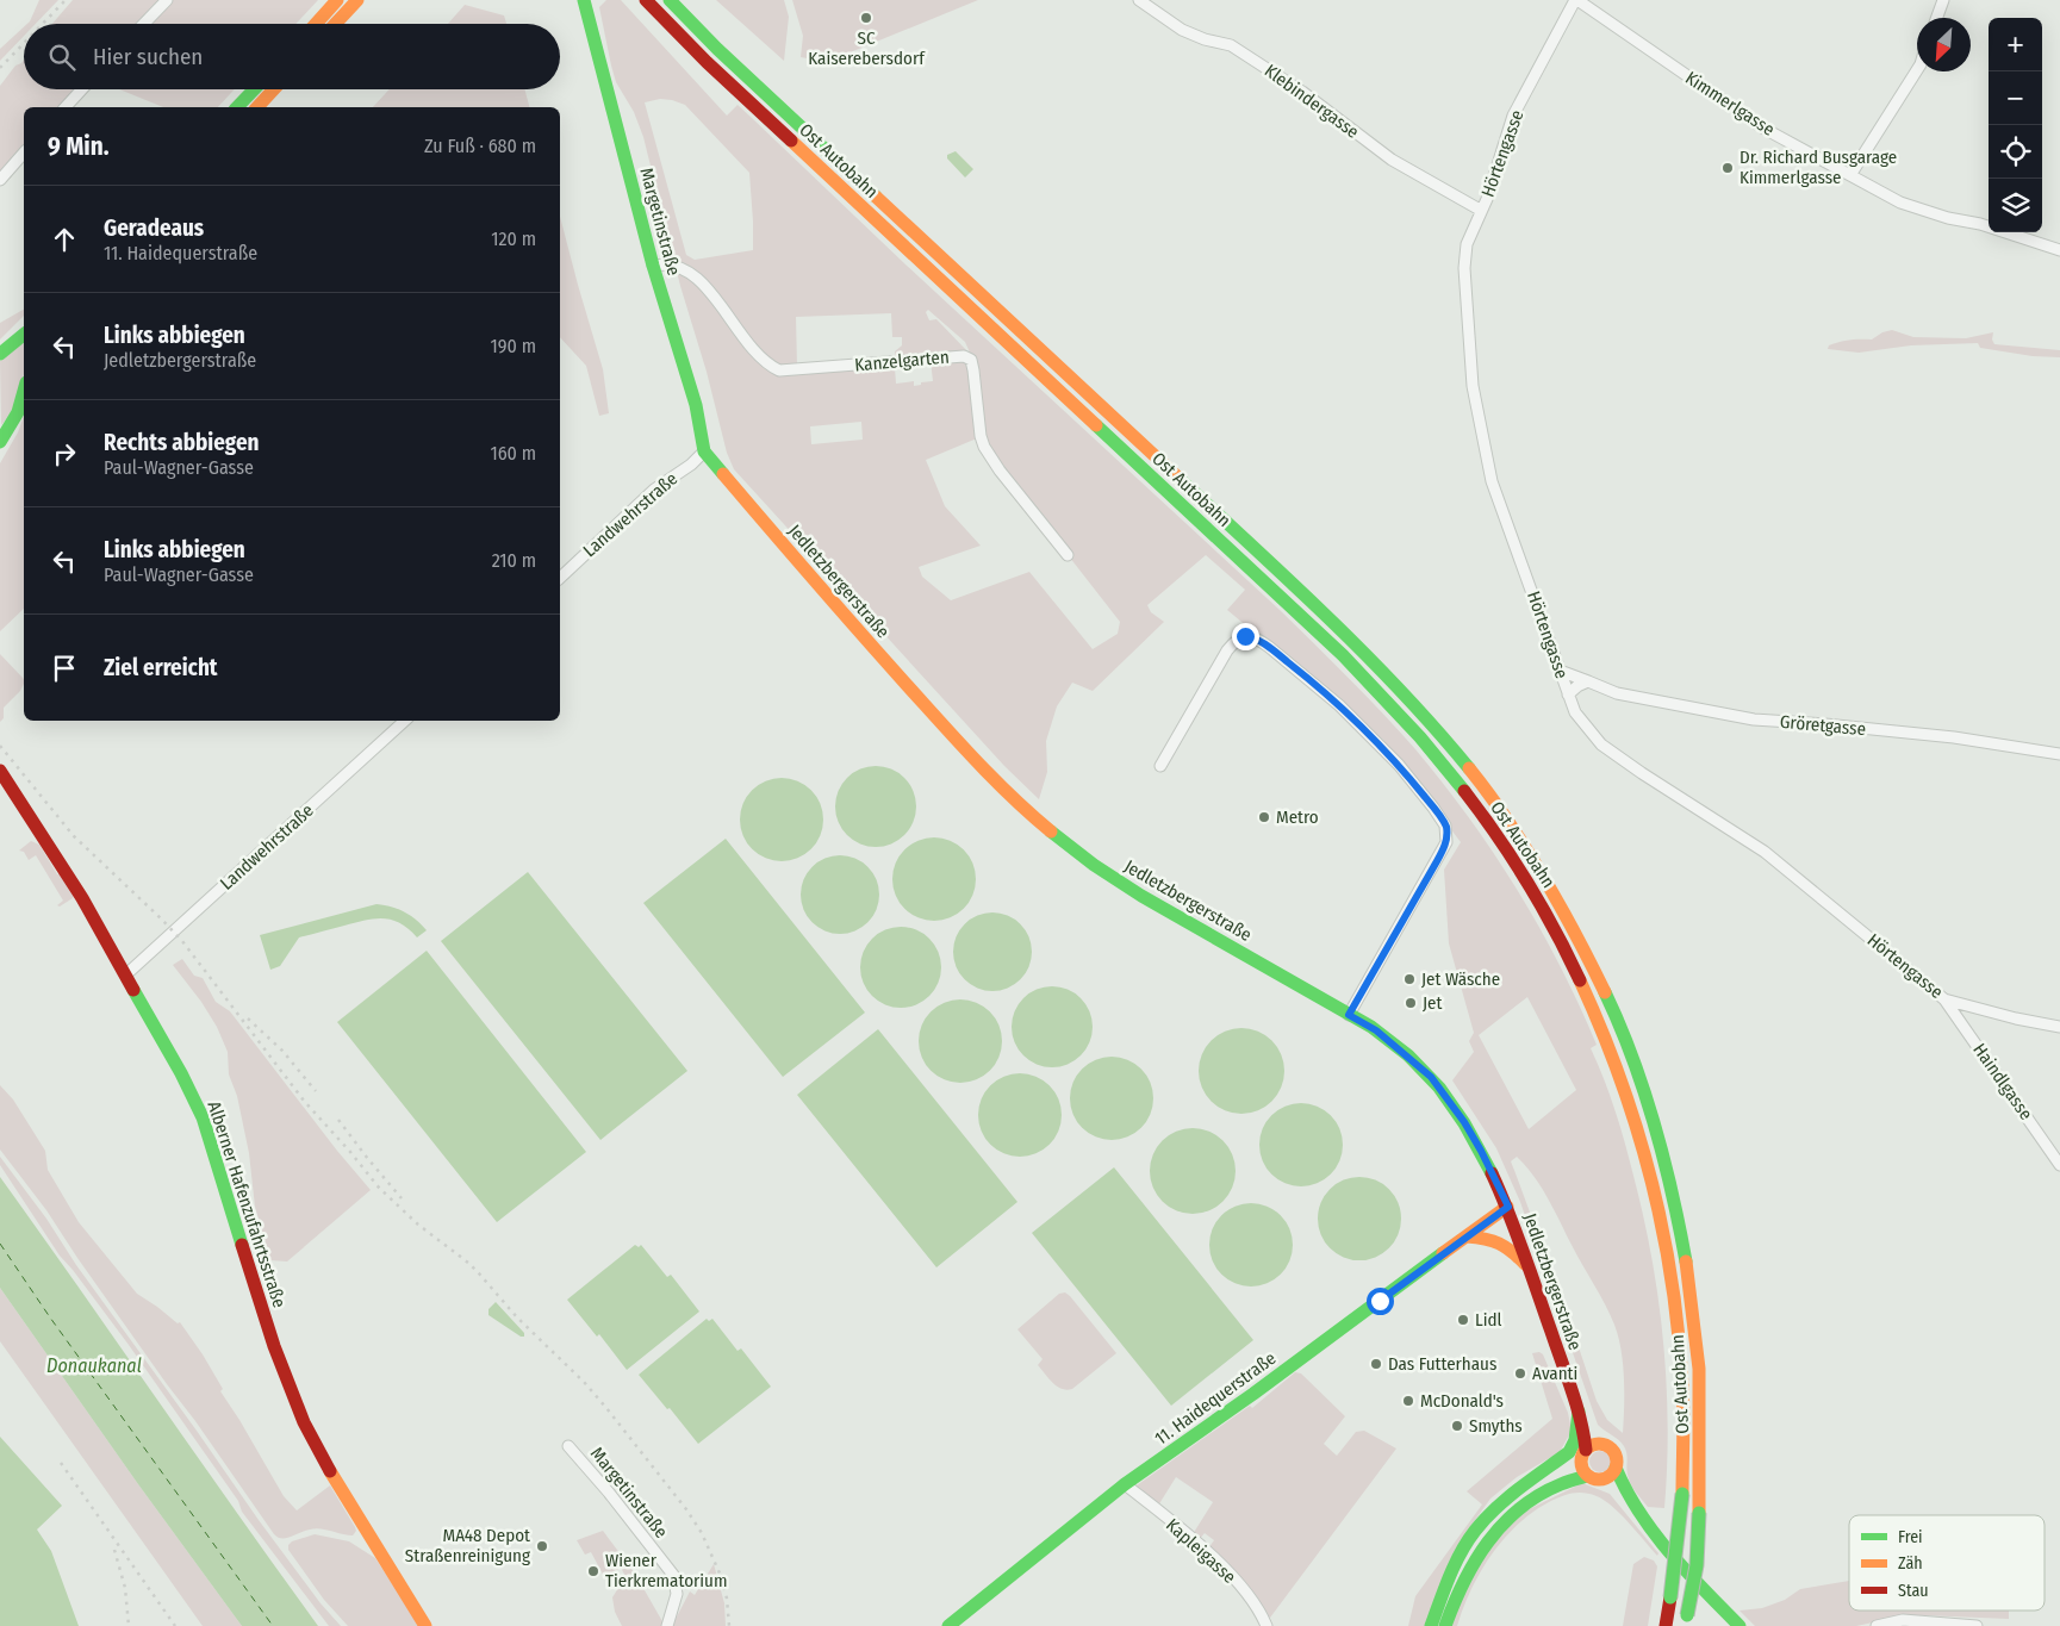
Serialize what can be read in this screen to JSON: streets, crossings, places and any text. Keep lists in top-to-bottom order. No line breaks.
{"streets":{"main road":["Ost Autobahn","Margetinstraße","Jedletzbergerstraße","Alberner Hafenzufahrtsstraße","11. Haidequerstraße"],"street":["Klebindergasse","Kimmerlgasse","Hörtengasse","Kanzelgarten","Landwehrstraße","Gröretgasse","Haindlgasse","Kapleigasse"]},"crossings":[["Klebindergasse","Hörtengasse"],["Kimmerlgasse","Hörtengasse"],["Hörtengasse","Gröretgasse"],["Hörtengasse","Haindlgasse"],["Margetinstraße","Kanzelgarten"],["Margetinstraße","Landwehrstraße"],["Margetinstraße","Jedletzbergerstraße"],["Landwehrstraße","Jedletzbergerstraße"],["Landwehrstraße","Alberner Hafenzufahrtsstraße"],["Jedletzbergerstraße","11. Haidequerstraße"],["11. Haidequerstraße","Kapleigasse"]],"water":["Donaukanal"],"places":["SC Kaiserebersdorf","Dr. Richard Busgarage Kimmerlgasse","Metro","Jet Wäsche","Jet","Lidl","Das Futterhaus","Avanti","McDonald's","Smyths","MA48 Depot Straßenreinigung","Wiener Tierkrematorium"],"legend":["Frei","Zäh","Stau"],"north":"bottom left","page":{"map_buttons":["+","−"],"search":"Hier suchen","heading":["9 Min.","Zu Fuß · 680 m"],"list":[["Geradeaus","11. Haidequerstraße","120 m"],["Links abbiegen","Jedletzbergerstraße","190 m"],["Rechts abbiegen","Paul-Wagner-Gasse","160 m"],["Links abbiegen","Paul-Wagner-Gasse","210 m"],"Ziel erreicht"]}}
